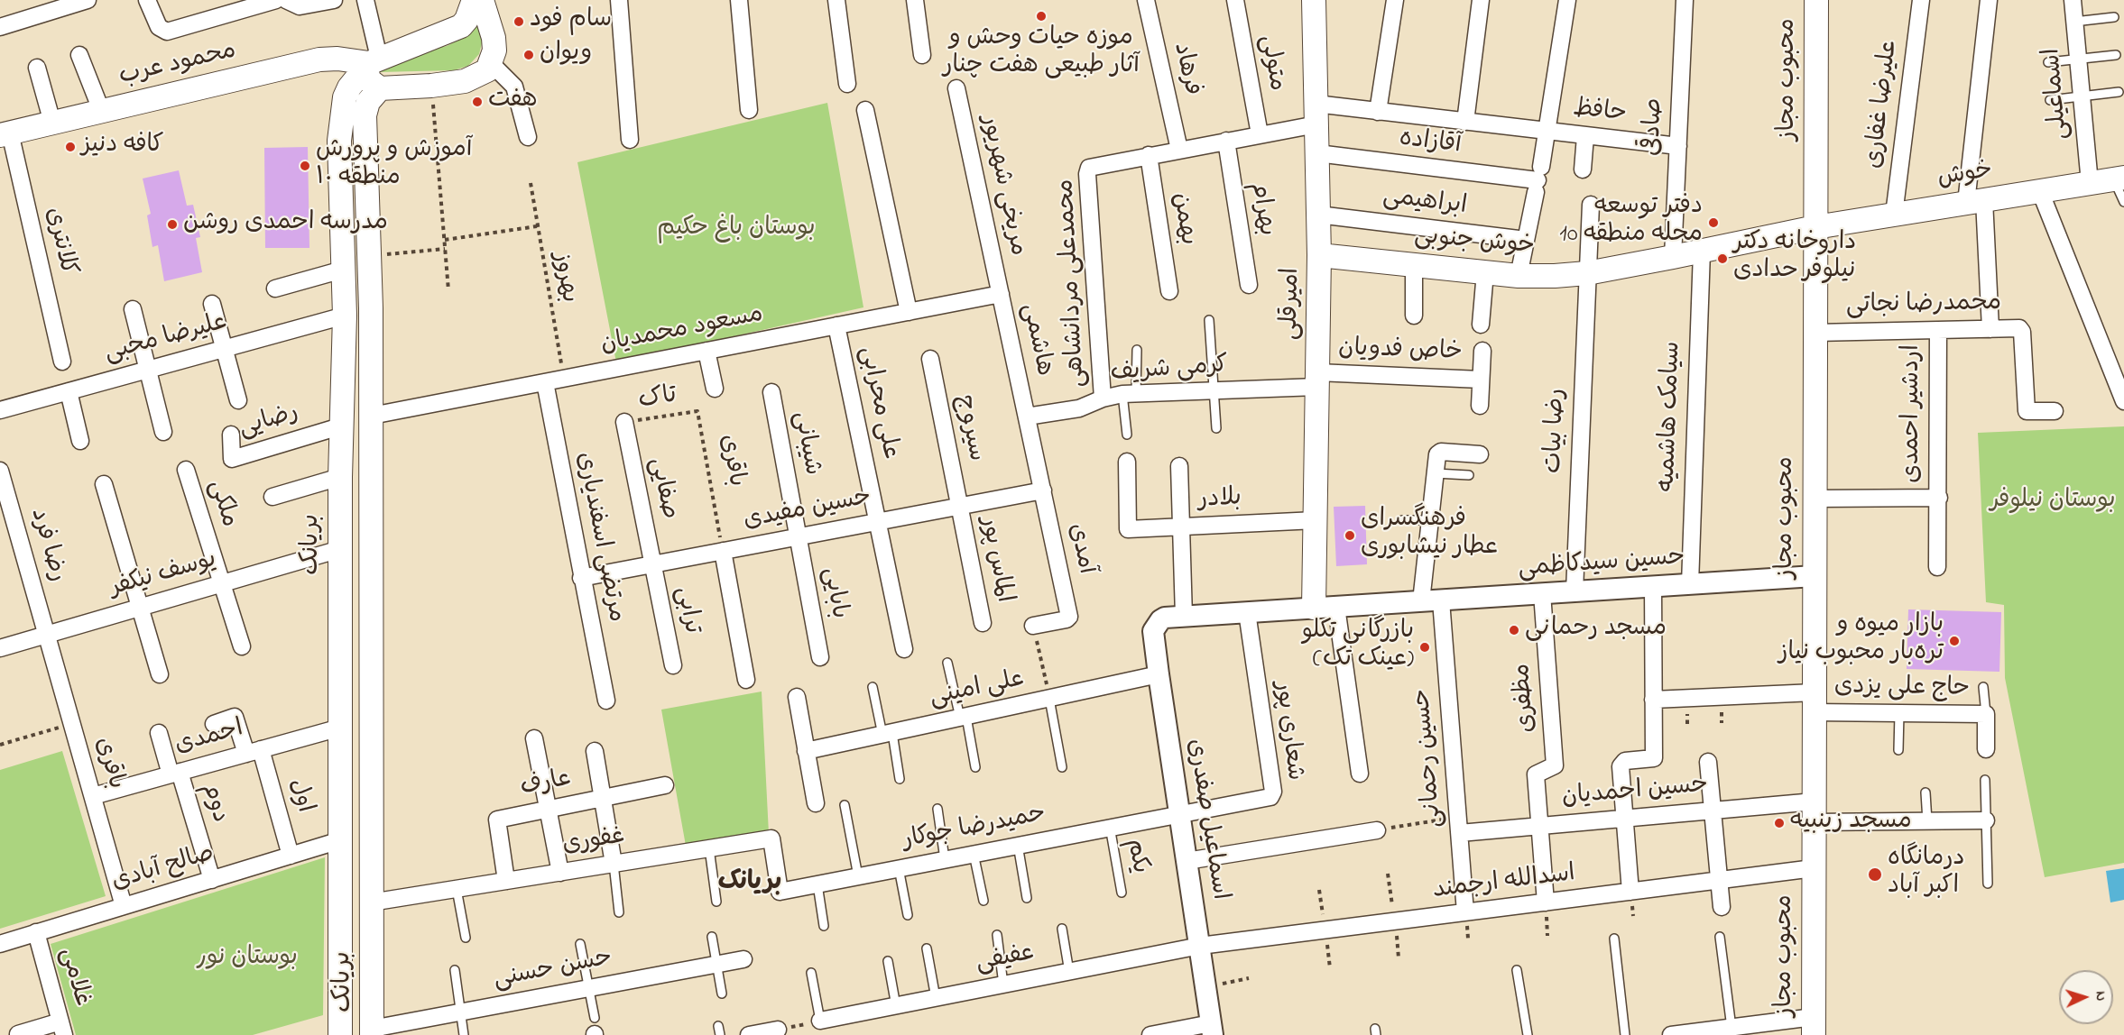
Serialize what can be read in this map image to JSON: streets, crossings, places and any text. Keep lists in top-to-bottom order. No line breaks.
{"streets":{"main road":["محمود عرب","محبوب مجاز","خوش","خوش جنوبی","امیرقلی","بریانک"],"street":["متولی","فرهاد","اسماعیلی","علیرضا غفاری","حافظ","صادقی","آقازاده","مریخی شهریور","ابراهیمی","بهرام","بهمن","کلانتری","محمدعلی مردانشاهی","محمدرضا نجاتی","مسعود محمدیان","علیرضا محبی","هاشمی","خاص فدویان","کرمی شریف","علی محرابی","اردشیر احمدی","سیامک هاشمیه","رضایی","سیروج","رضا بیات","شیبانی","باقری","صفایی","بلادر","ملکی","حسین مفیدی","مرتضی اسفندیاری","رضا فرد","آمدی","الماس پور","حسین سیدکاظمی","یوسف نیکفر","بابایی","ترابی","حاج علی یزدی","علی امینی","مظفری","شعاری پور","احمدی","حسین رحمانی","عارف","حسین احمدیان","اول","دوم","اسماعیل صفدری","حمیدرضا جوکار","غفوری","صالح آبادی","اسدالله ارجمند","عفیفی","حسن حسنی","غلامی"],"lane":["یکم"],"path":["بهروز","تاک"]},"crossings":[["متولی","محمدعلی مردانشاهی"],["محمود عرب","کلانتری"],["محمود عرب","بریانک"],["فرهاد","محمدعلی مردانشاهی"],["محبوب مجاز","خوش"],["محبوب مجاز","خوش جنوبی"],["محبوب مجاز","محمدرضا نجاتی"],["محبوب مجاز","اردشیر احمدی"],["محبوب مجاز","حسین سیدکاظمی"],["محبوب مجاز","حاج علی یزدی"],["محبوب مجاز","حسین احمدیان"],["محبوب مجاز","اسدالله ارجمند"],["اسماعیلی","خوش"],["علیرضا غفاری","خوش"],["حافظ","صادقی"],["صادقی","خوش جنوبی"],["آقازاده","امیرقلی"],["خوش","خوش جنوبی"],["مریخی شهریور","مسعود محمدیان"],["مریخی شهریور","هاشمی"],["ابراهیمی","امیرقلی"],["بهرام","محمدعلی مردانشاهی"],["بهمن","محمدعلی مردانشاهی"],["خوش جنوبی","امیرقلی"],["خوش جنوبی","سیامک هاشمیه"],["خوش جنوبی","رضا بیات"],["بهروز","مسعود محمدیان"],["محمدعلی مردانشاهی","امیرقلی"],["محمدعلی مردانشاهی","کرمی شریف"],["امیرقلی","خاص فدویان"],["امیرقلی","کرمی شریف"],["امیرقلی","بلادر"],["امیرقلی","حسین سیدکاظمی"],["محمدرضا نجاتی","اردشیر احمدی"],["مسعود محمدیان","هاشمی"],["مسعود محمدیان","علی محرابی"],["مسعود محمدیان","مرتضی اسفندیاری"],["مسعود محمدیان","بریانک"],["علیرضا محبی","بریانک"],["هاشمی","کرمی شریف"],["هاشمی","حسین مفیدی"],["هاشمی","آمدی"],["خاص فدویان","کرمی شریف"],["تاک","باقری"],["تاک","صفایی"],["علی محرابی","حسین مفیدی"],["سیامک هاشمیه","حسین سیدکاظمی"],["رضایی","بریانک"],["سیروج","حسین مفیدی"],["سیروج","الماس پور"],["رضا بیات","حسین سیدکاظمی"],["شیبانی","حسین مفیدی"],["شیبانی","بابایی"],["باقری","حسین مفیدی"],["باقری","رضا فرد"],["باقری","یوسف نیکفر"],["باقری","احمدی"],["باقری","صالح آبادی"],["صفایی","حسین مفیدی"],["صفایی","ترابی"],["ملکی","یوسف نیکفر"],["حسین مفیدی","مرتضی اسفندیاری"],["حسین مفیدی","آمدی"],["حسین مفیدی","الماس پور"],["حسین مفیدی","بابایی"],["حسین مفیدی","ترابی"],["بریانک","یوسف نیکفر"],["بریانک","احمدی"],["بریانک","غفوری"],["بریانک","صالح آبادی"],["بریانک","حسن حسنی"],["رضا فرد","یوسف نیکفر"],["حسین سیدکاظمی","مظفری"],["حسین سیدکاظمی","شعاری پور"],["حسین سیدکاظمی","حسین رحمانی"],["حسین سیدکاظمی","اسماعیل صفدری"],["علی امینی","اسماعیل صفدری"],["مظفری","حسین احمدیان"],["شعاری پور","اسماعیل صفدری"],["شعاری پور","حمیدرضا جوکار"],["احمدی","اول"],["احمدی","دوم"],["حسین رحمانی","حسین احمدیان"],["حسین رحمانی","اسدالله ارجمند"],["عارف","غفوری"],["اول","صالح آبادی"],["دوم","صالح آبادی"],["اسماعیل صفدری","حمیدرضا جوکار"],["اسماعیل صفدری","اسدالله ارجمند"],["اسماعیل صفدری","عفیفی"],["حمیدرضا جوکار","غفوری"],["حمیدرضا جوکار","یکم"],["صالح آبادی","غلامی"],["اسدالله ارجمند","عفیفی"]],"districts":["بریانک"],"parks":["بوستان باغ حکیم","بوستان نیلوفر","بوستان نور"],"places":["موزه حیات وحش و آثار طبیعی هفت چنار","سام فود","ویوان","هفت","کافه دنیز","آموزش و پرورش منطقه ۱۰","دفتر توسعه محله منطقه 10","مدرسه احمدی روشن","داروخانه دکتر نیلوفر حدادی","فرهنگسرای عطار نیشابوری","مسجد رحمانی","بازار میوه و تره‌بار محبوب نیاز","بازرگانی تکلو (عینک تک)","مسجد زینبیه","درمانگاه اکبر آباد"],"north":"right"}
